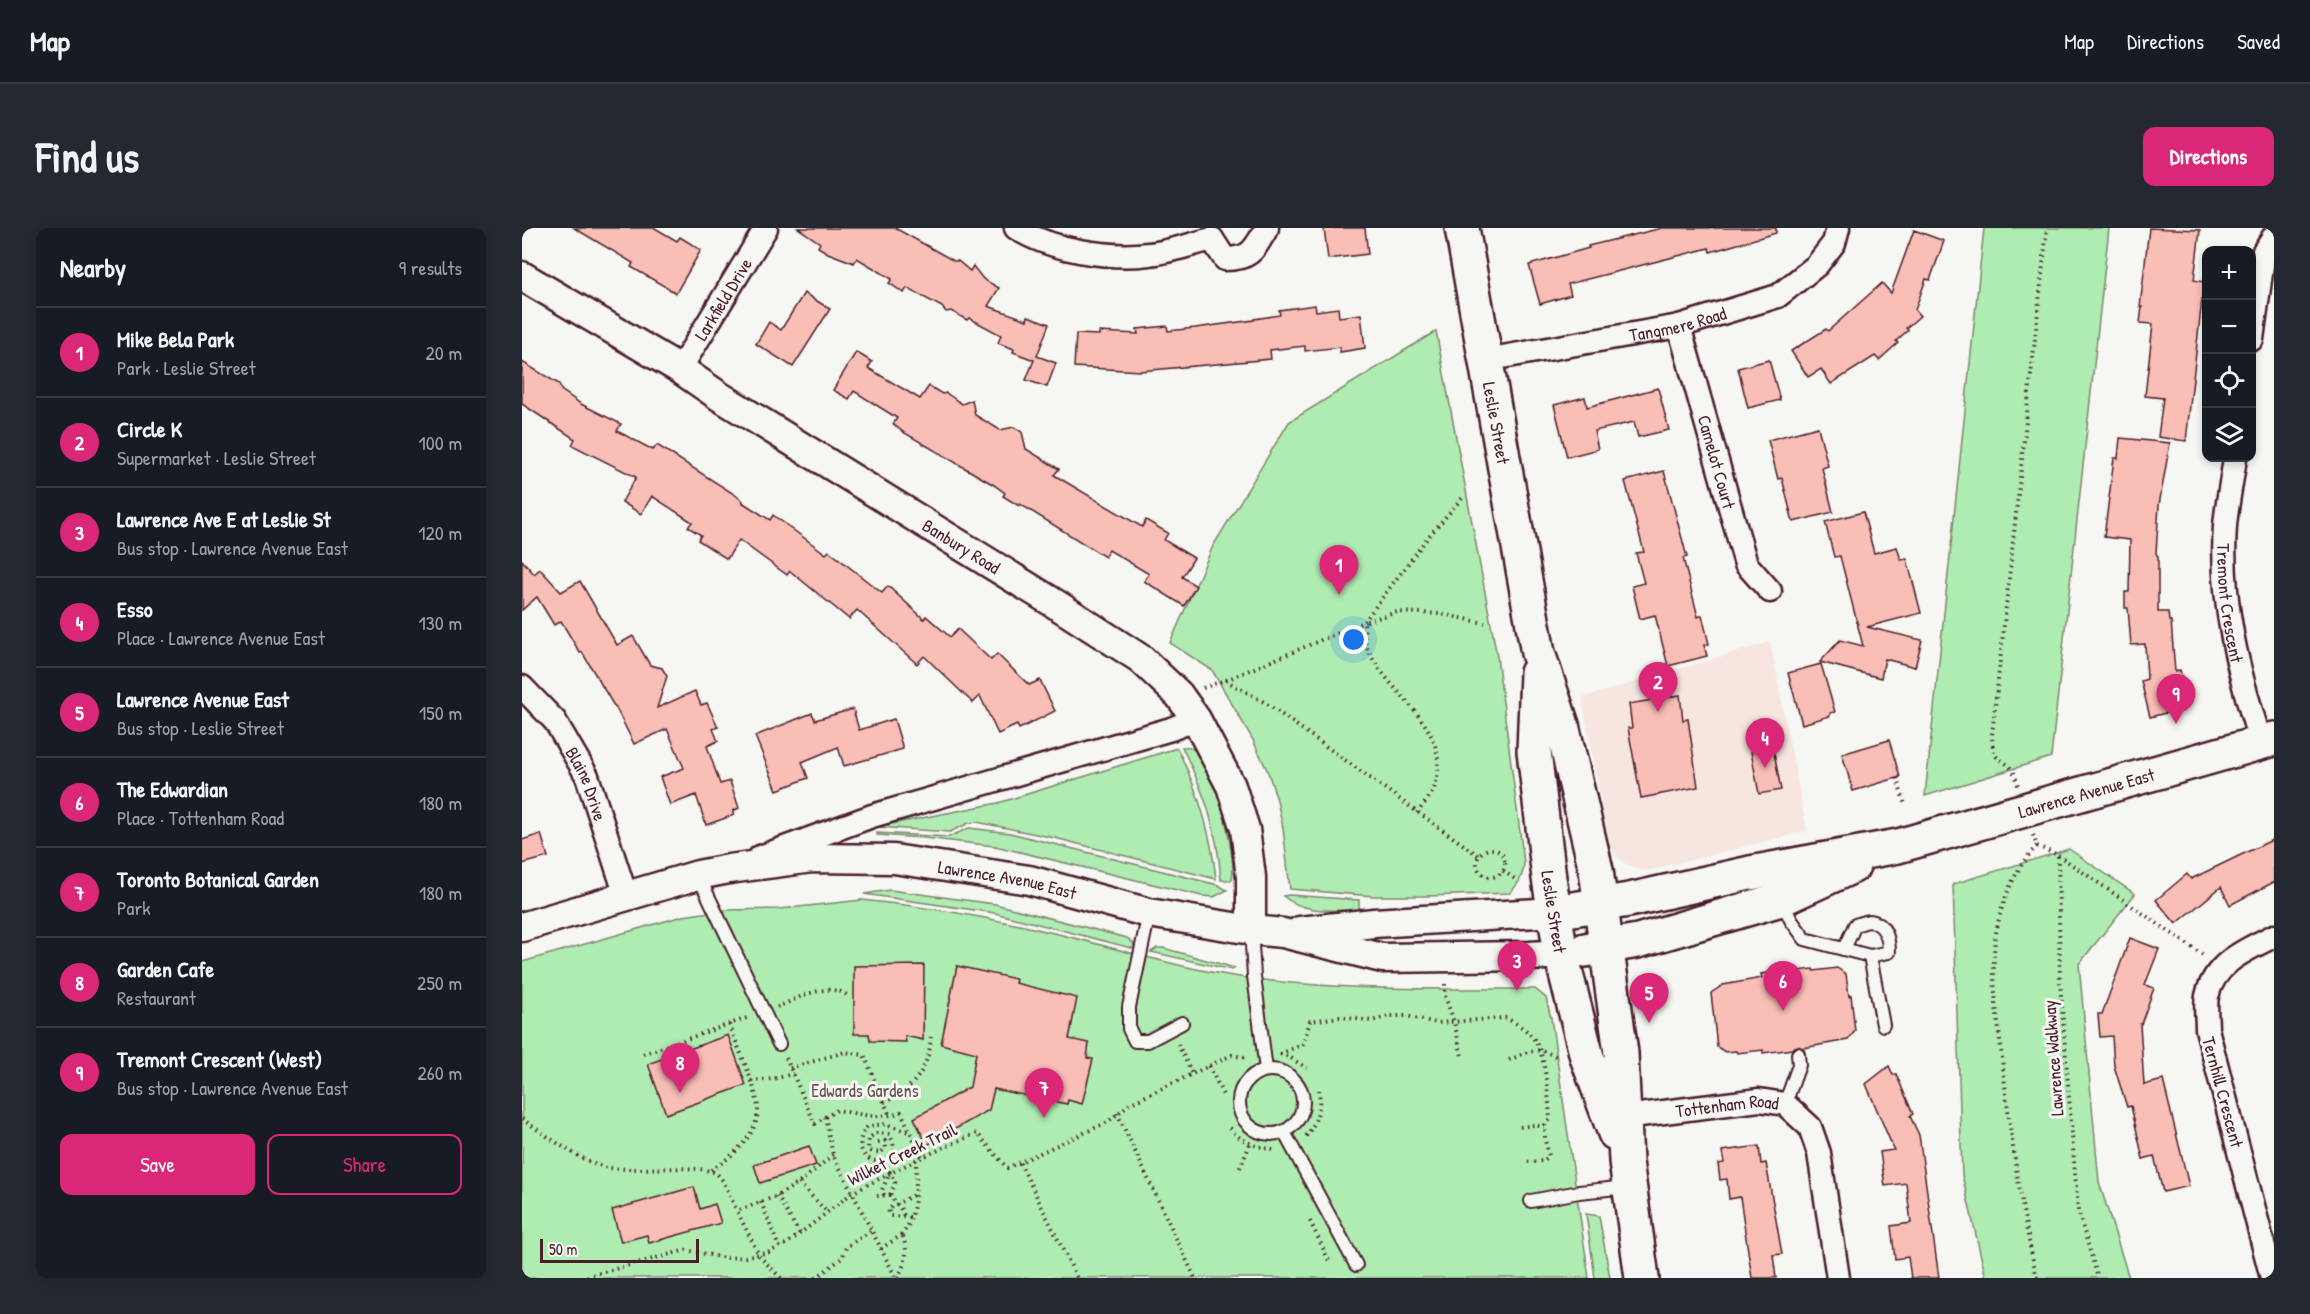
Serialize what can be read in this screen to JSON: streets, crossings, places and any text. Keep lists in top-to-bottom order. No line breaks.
{"streets":{"main road":["Leslie Street","Lawrence Avenue East"],"street":["Larkfield Drive","Tangmere Road","Camelot Court","Banbury Road","Tremont Crescent","Blaine Drive","Ternhill Crescent","Tottenham Road"],"path":["Lawrence Walkway","Wilket Creek Trail"]},"crossings":[["Larkfield Drive","Banbury Road"],["Tangmere Road","Leslie Street"],["Tangmere Road","Camelot Court"],["Leslie Street","Lawrence Avenue East"],["Leslie Street","Tottenham Road"],["Banbury Road","Lawrence Avenue East"],["Tremont Crescent","Lawrence Avenue East"],["Blaine Drive","Lawrence Avenue East"]],"parks":["Edwards Gardens"],"scale_bar":"50 m","page":{"header":"Map","nav":["Map","Directions","Saved"],"buttons":["Directions",["Save","Share"]],"title":"Find us","heading":["Nearby","9 results"],"map_buttons":["+","−"],"list":[{"mark":"1","name":"Mike Bela Park","note":"Park · Leslie Street","value":"20 m"},{"mark":"2","name":"Circle K","note":"Supermarket · Leslie Street","value":"100 m"},{"mark":"3","name":"Lawrence Ave E at Leslie St","note":"Bus stop · Lawrence Avenue East","value":"120 m"},{"mark":"4","name":"Esso","note":"Place · Lawrence Avenue East","value":"130 m"},{"mark":"5","name":"Lawrence Avenue East","note":"Bus stop · Leslie Street","value":"150 m"},{"mark":"6","name":"The Edwardian","note":"Place · Tottenham Road","value":"180 m"},{"mark":"7","name":"Toronto Botanical Garden","note":"Park","value":"180 m"},{"mark":"8","name":"Garden Cafe","note":"Restaurant","value":"250 m"},{"mark":"9","name":"Tremont Crescent (West)","note":"Bus stop · Lawrence Avenue East","value":"260 m"}],"pins":["1","2","9","4","3","6","5","8","7"],"scale":"50 m"}}
